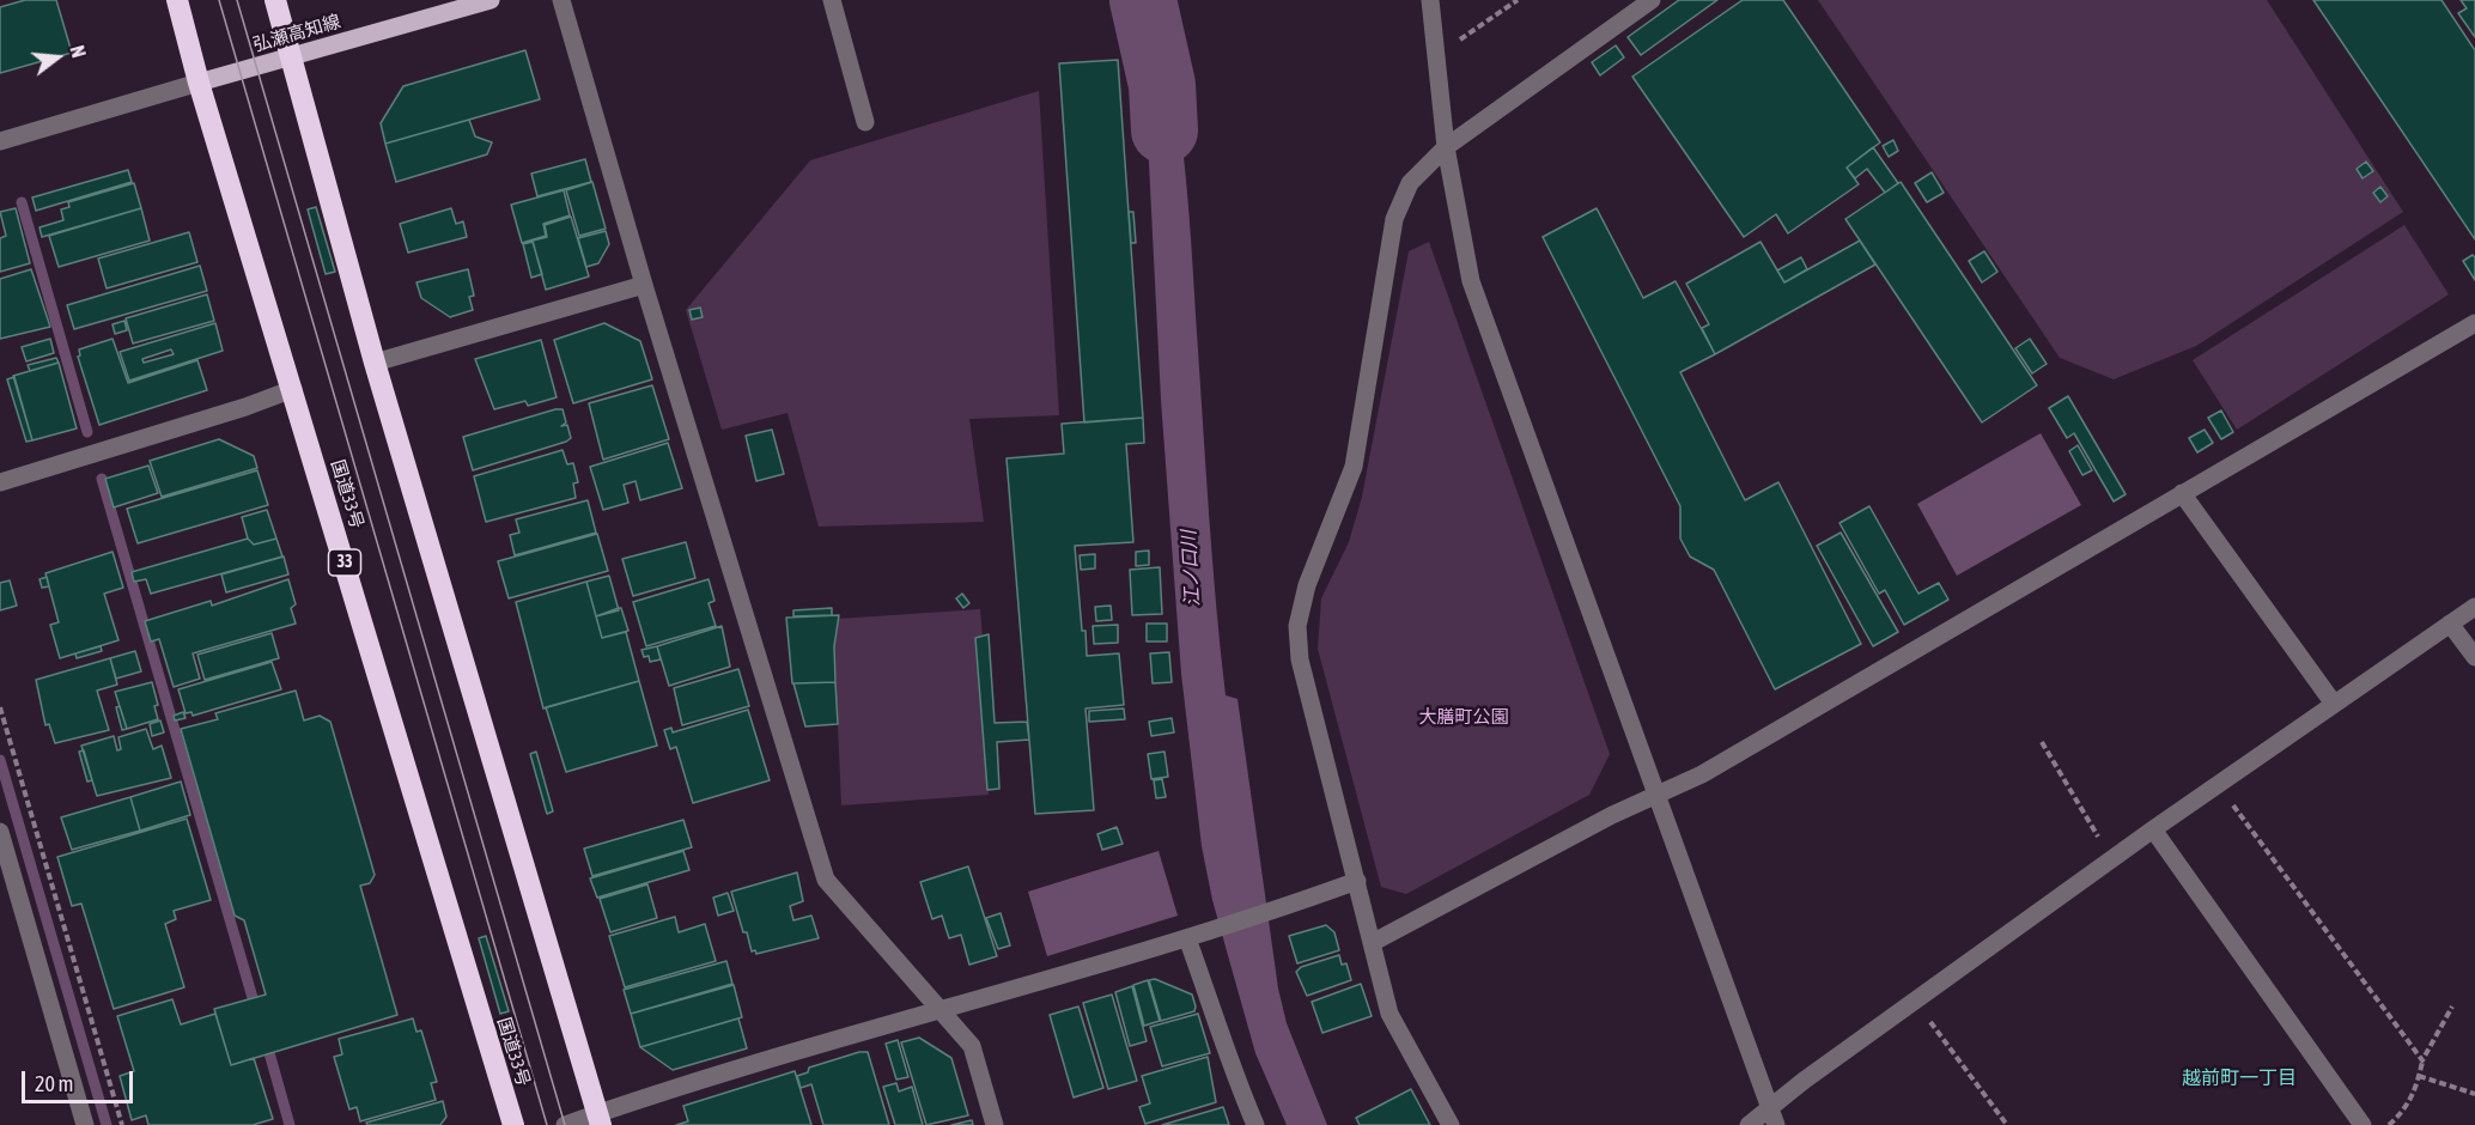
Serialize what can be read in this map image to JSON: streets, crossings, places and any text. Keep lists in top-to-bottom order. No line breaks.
{"streets":{"highway":["国道33号","33"],"main road":["弘瀬高知線"]},"crossings":[["弘瀬高知線","国道33号"]],"districts":["越前町一丁目"],"water":["江ノ口川"],"parks":["大膳町公園"],"scale_bar":"20 m","north":"right"}
